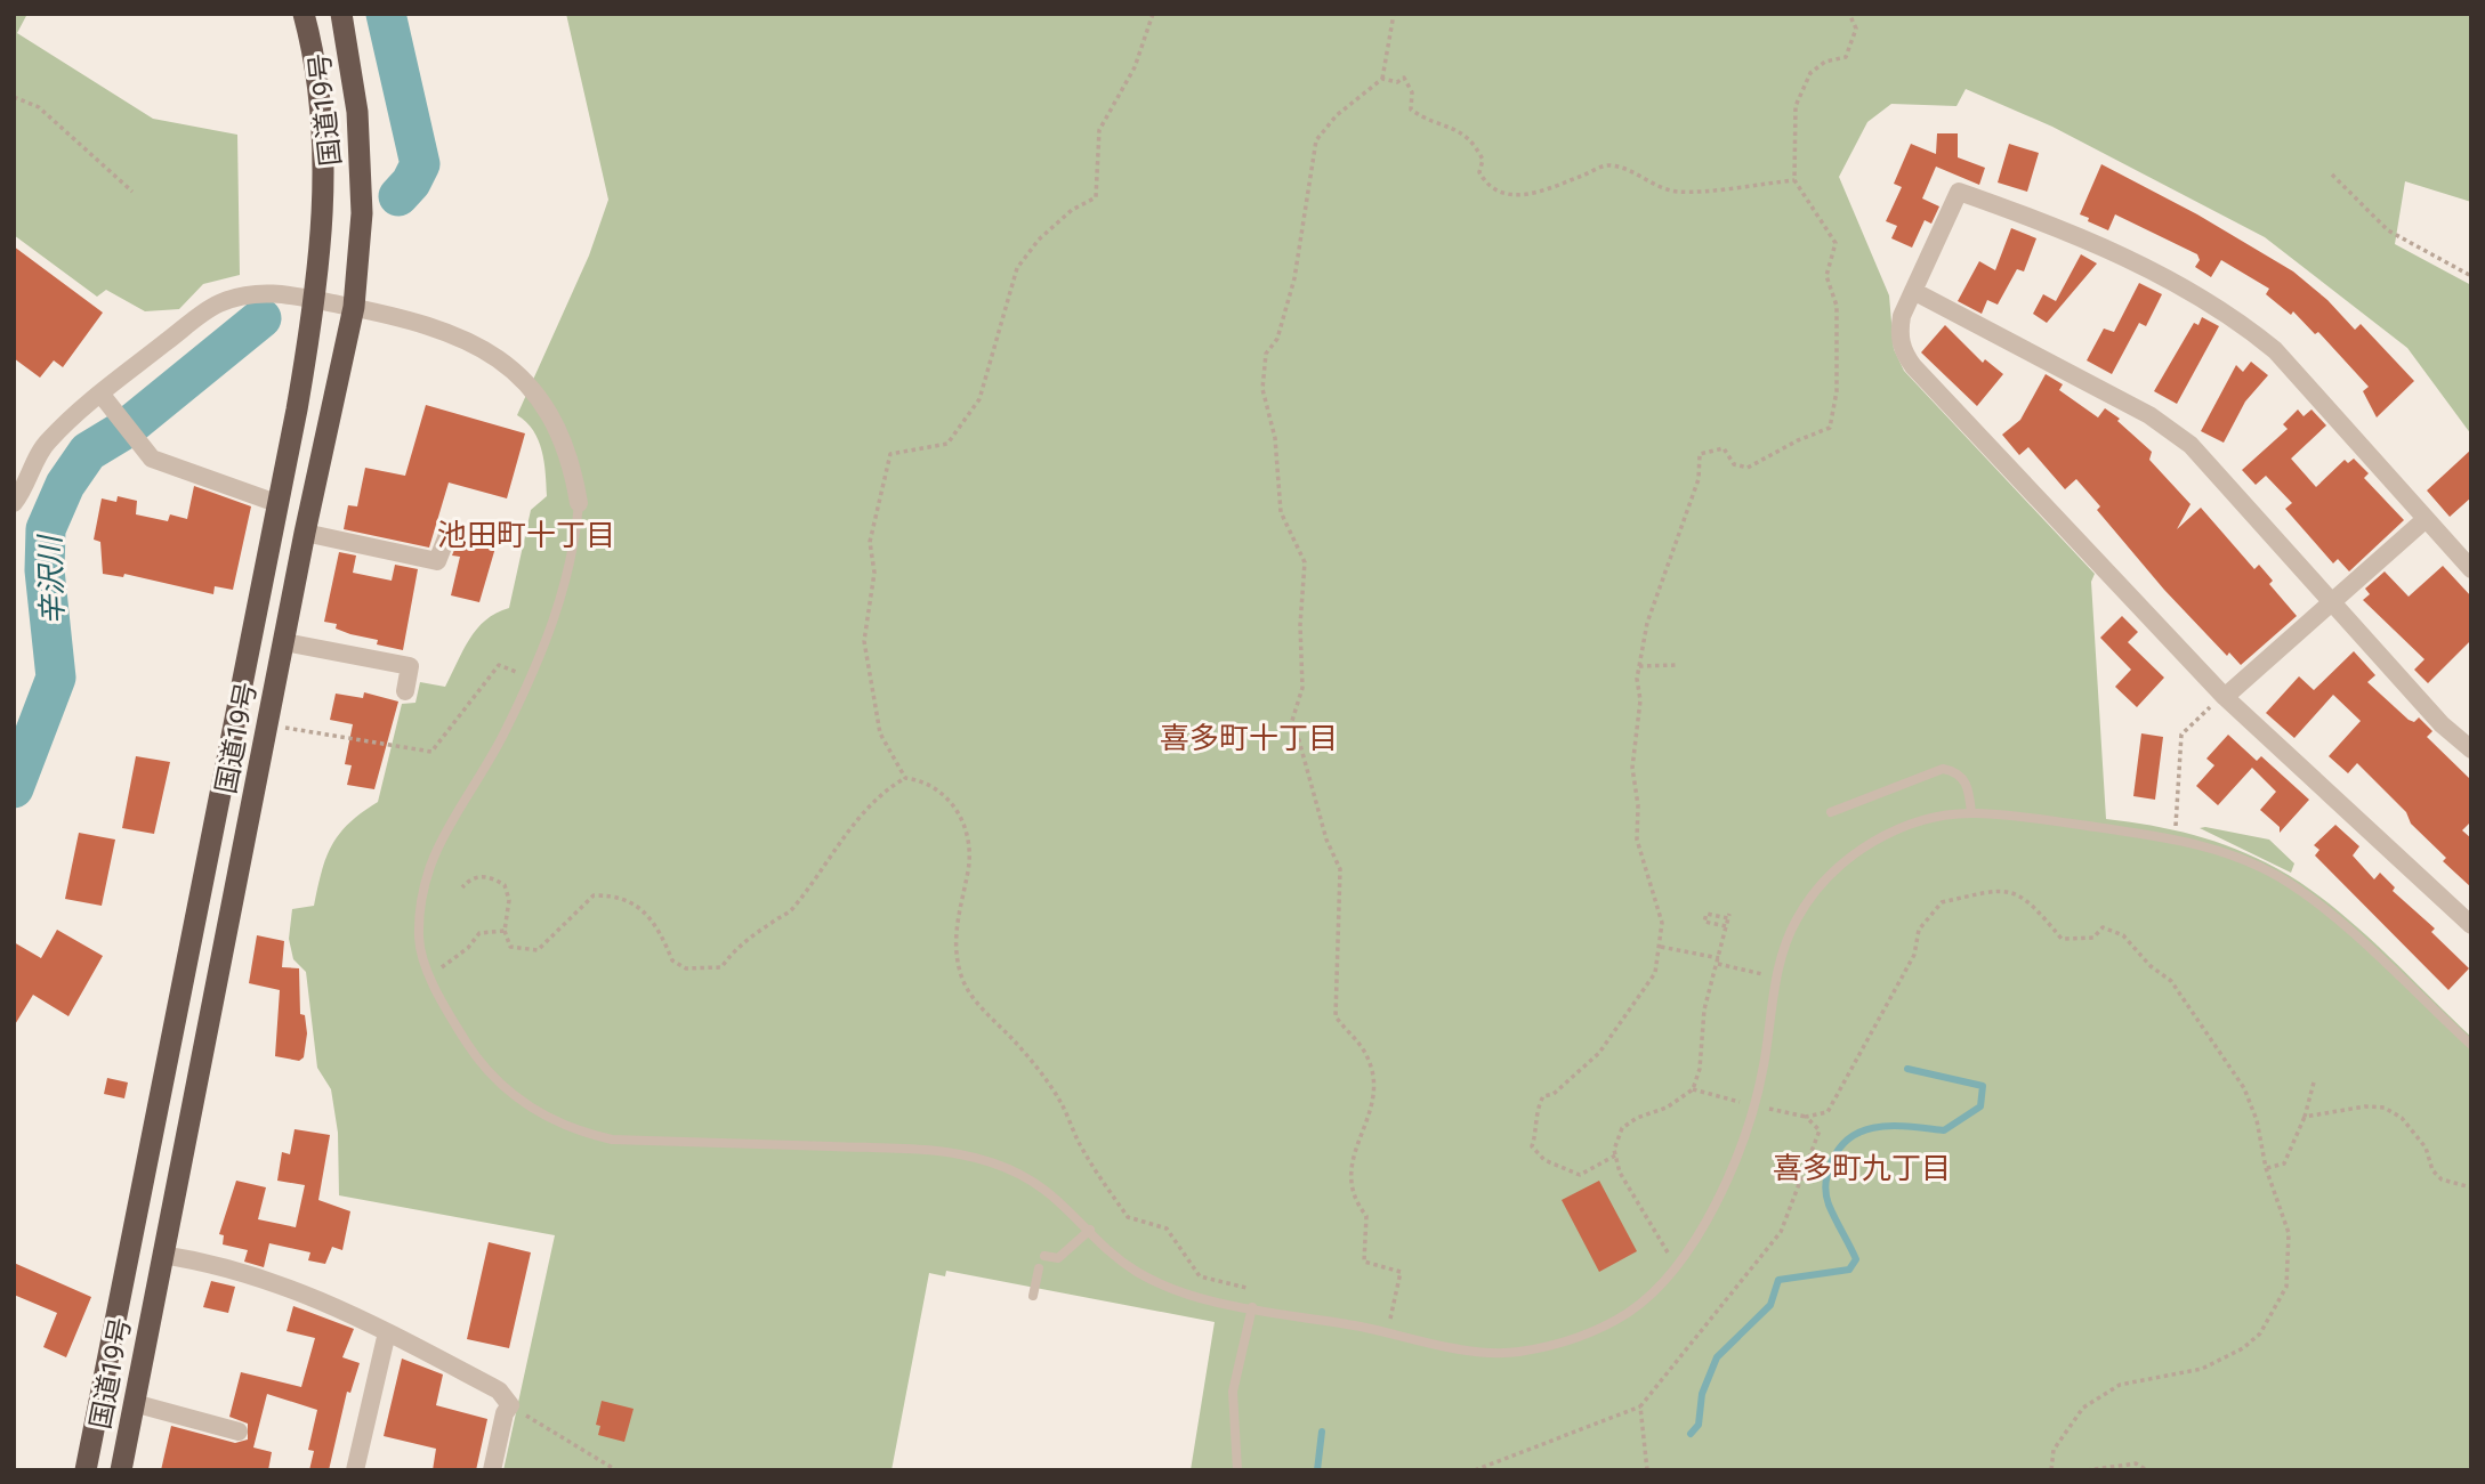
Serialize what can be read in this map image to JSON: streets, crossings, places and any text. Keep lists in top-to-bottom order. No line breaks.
{"streets":{"highway":["国道19号"]},"districts":["池田町十丁目","喜多町十丁目","喜多町九丁目"],"water":["辛沢川"]}
